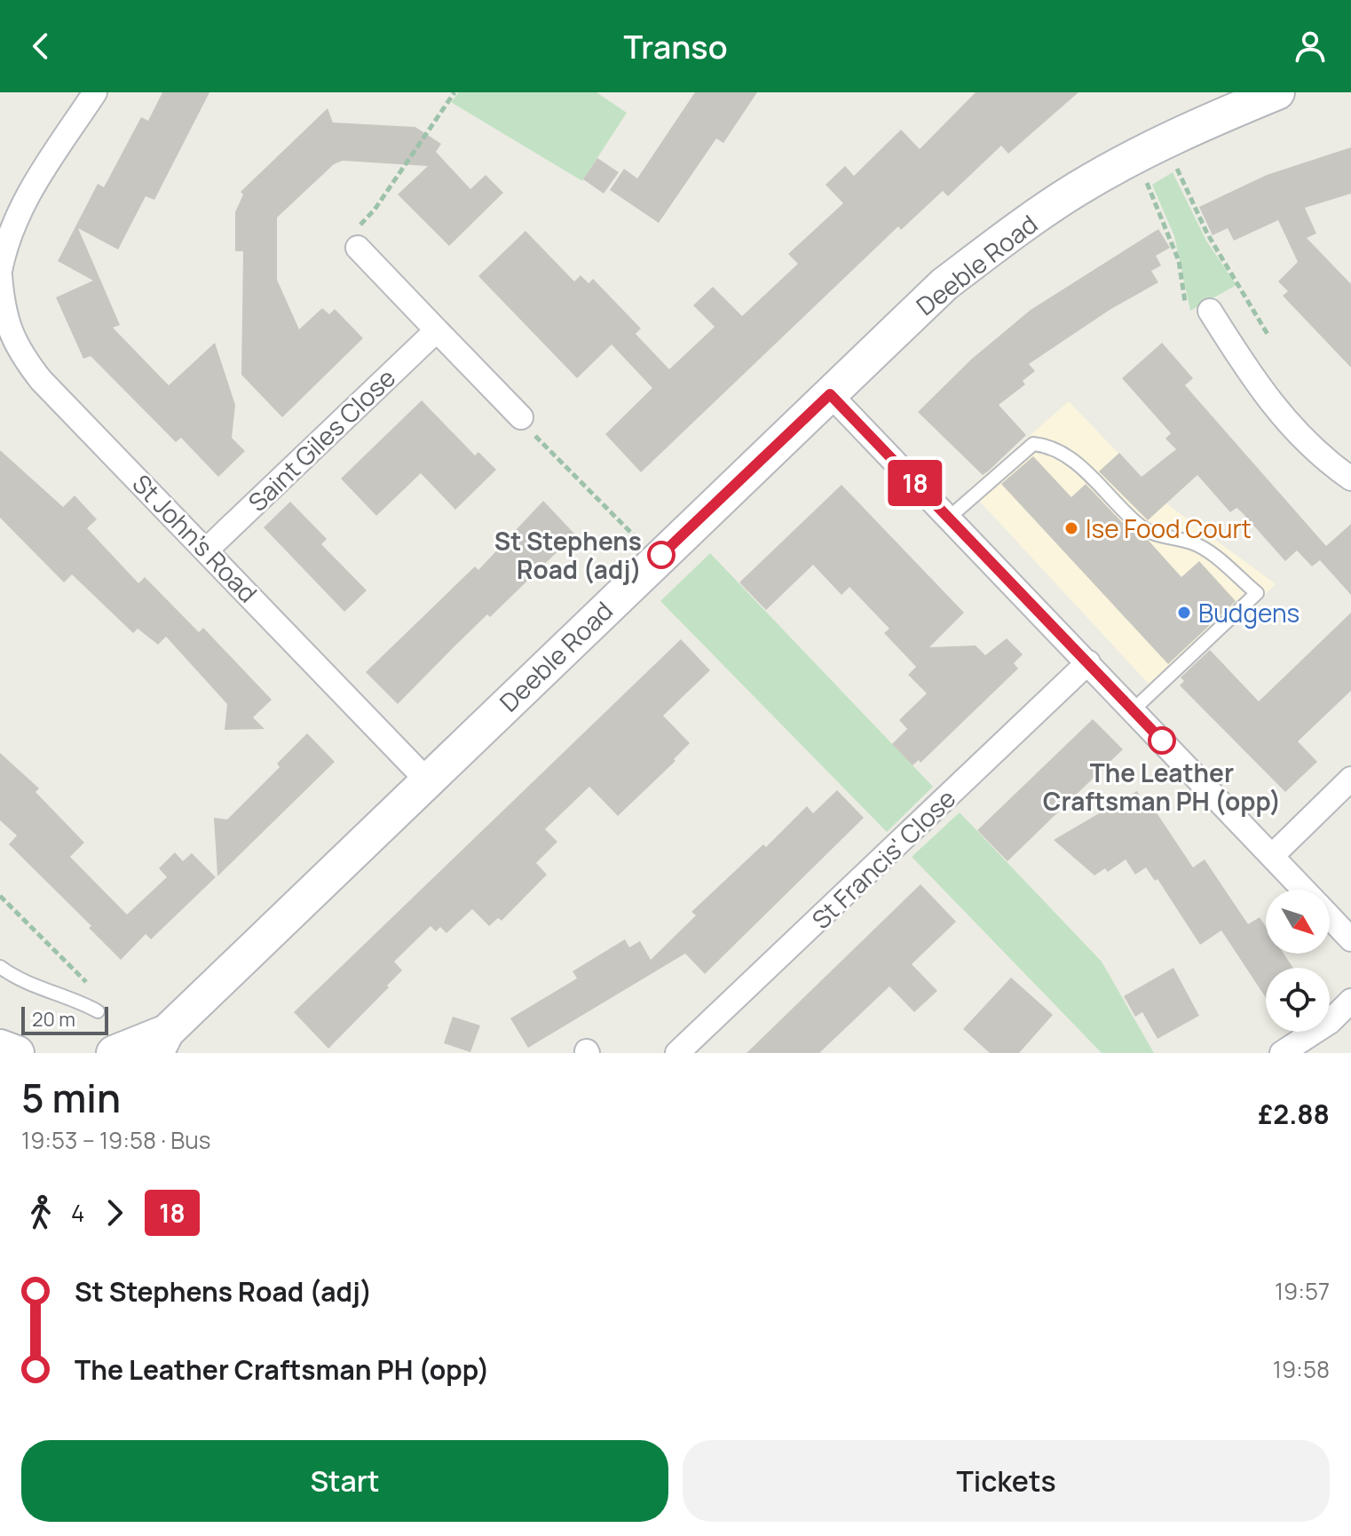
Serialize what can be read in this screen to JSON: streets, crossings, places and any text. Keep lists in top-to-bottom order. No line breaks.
{"streets":{"street":["Deeble Road","Saint Giles Close","St John's Road","St Francis' Close"]},"crossings":[["Deeble Road","St John's Road"],["Saint Giles Close","St John's Road"]],"places":["Ise Food Court","St Stephens Road (adj)","Budgens","The Leather Craftsman PH (opp)"],"lines":["bus line 18"],"scale_bar":"20 m","north":"bottom right","page":{"header":"Transo","on_map":"18","scale":"20 m","heading":["5 min","19:53 – 19:58 · Bus","£2.88"],"legs":["4","18"],"list":[{"name":"St Stephens Road (adj)","value":"19:57"},{"name":"The Leather Craftsman PH (opp)","value":"19:58"}],"buttons":["Start","Tickets"]}}
